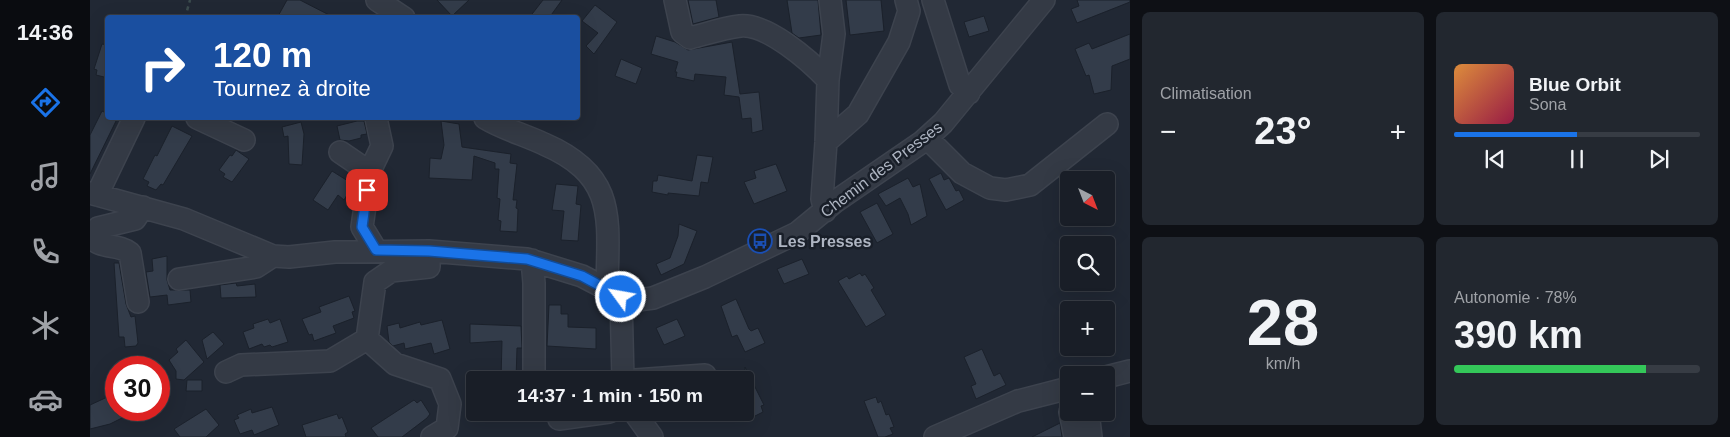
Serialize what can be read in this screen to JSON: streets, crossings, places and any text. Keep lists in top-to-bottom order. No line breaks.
{"streets":{"street":["Chemin des Presses"]},"places":{"bus stop":["Les Presses"]},"north":"bottom right","page":{"tabs":"14:36","tile":["Climatisation",["28","km/h"],["Autonomie · 78%","390 km"]],"turn":["120 m","Tournez à droite"],"song":["Blue Orbit","Sona"],"heat":["−","23°","+"],"map_buttons":["+","−"],"limit":"30","trip":"14:37 · 1 min · 150 m"}}
